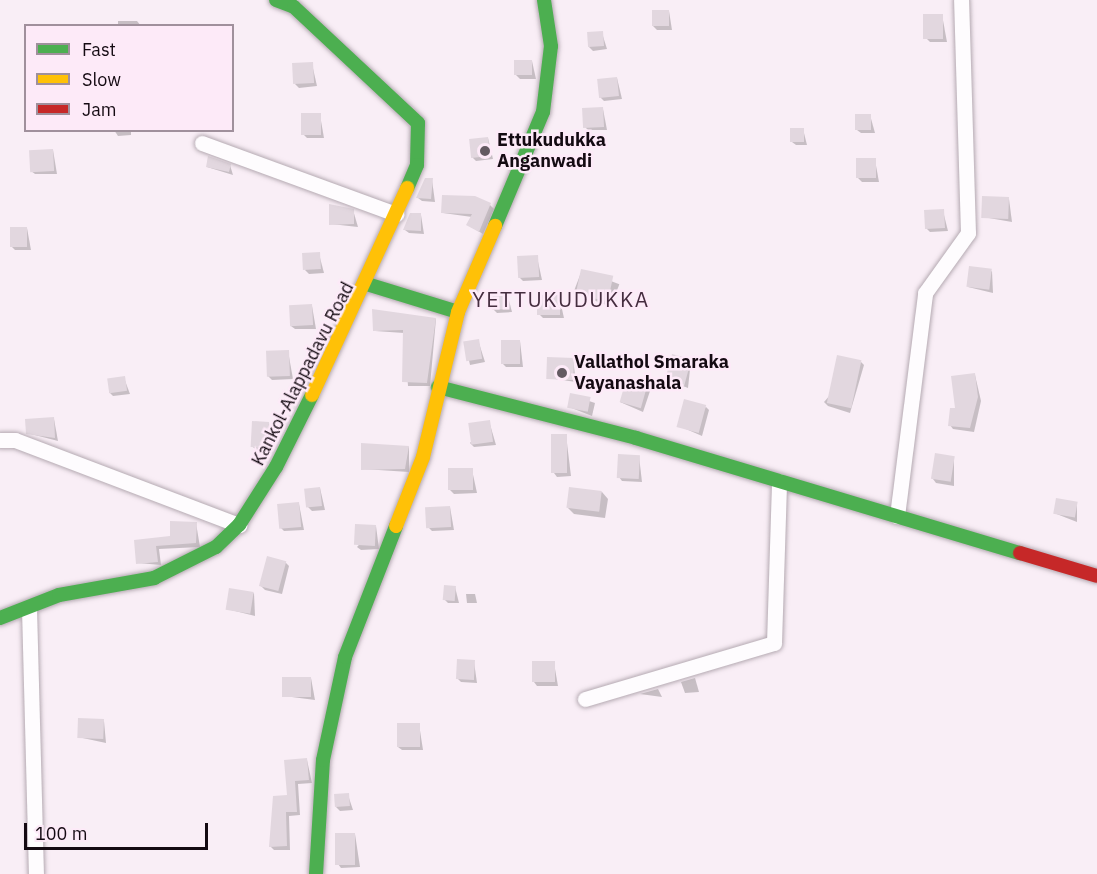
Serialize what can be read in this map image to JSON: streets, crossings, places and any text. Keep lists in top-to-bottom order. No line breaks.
{"streets":{"street":["Kankol-Alappadavu Road"]},"districts":["YETTUKUDUKKA"],"places":["Ettukudukka Anganwadi","Vallathol Smaraka Vayanashala"],"legend":["Fast","Slow","Jam"],"scale_bar":"100 m"}
